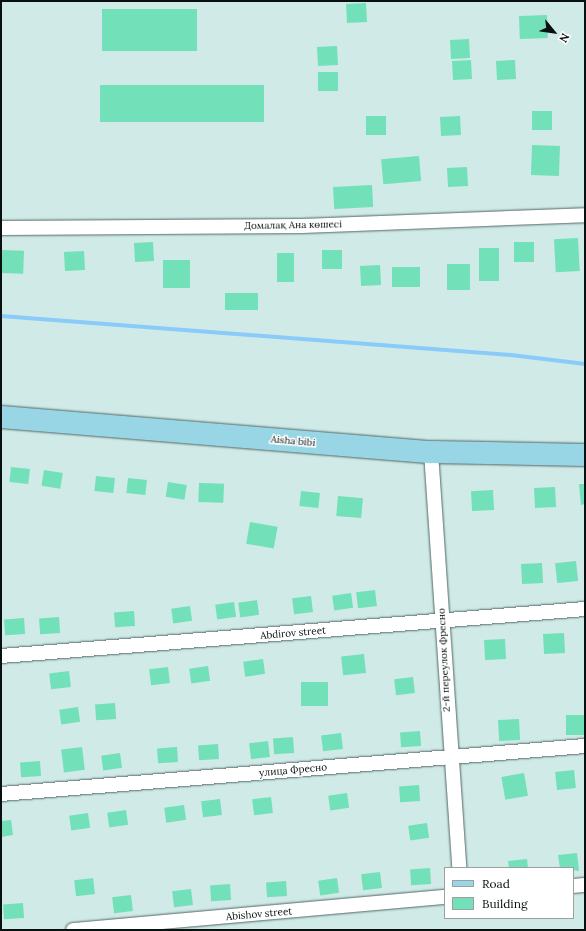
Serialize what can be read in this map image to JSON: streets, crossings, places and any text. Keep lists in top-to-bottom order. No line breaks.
{"streets":{"main road":["Aisha bibi"],"street":["Домалақ Ана көшесі","Abdirov street","2-й переулок Фресно","улица Фресно","Abishov street"]},"crossings":[["Aisha bibi","2-й переулок Фресно"],["Abdirov street","2-й переулок Фресно"],["2-й переулок Фресно","улица Фресно"]],"legend":["Road","Building"],"north":"bottom right"}
